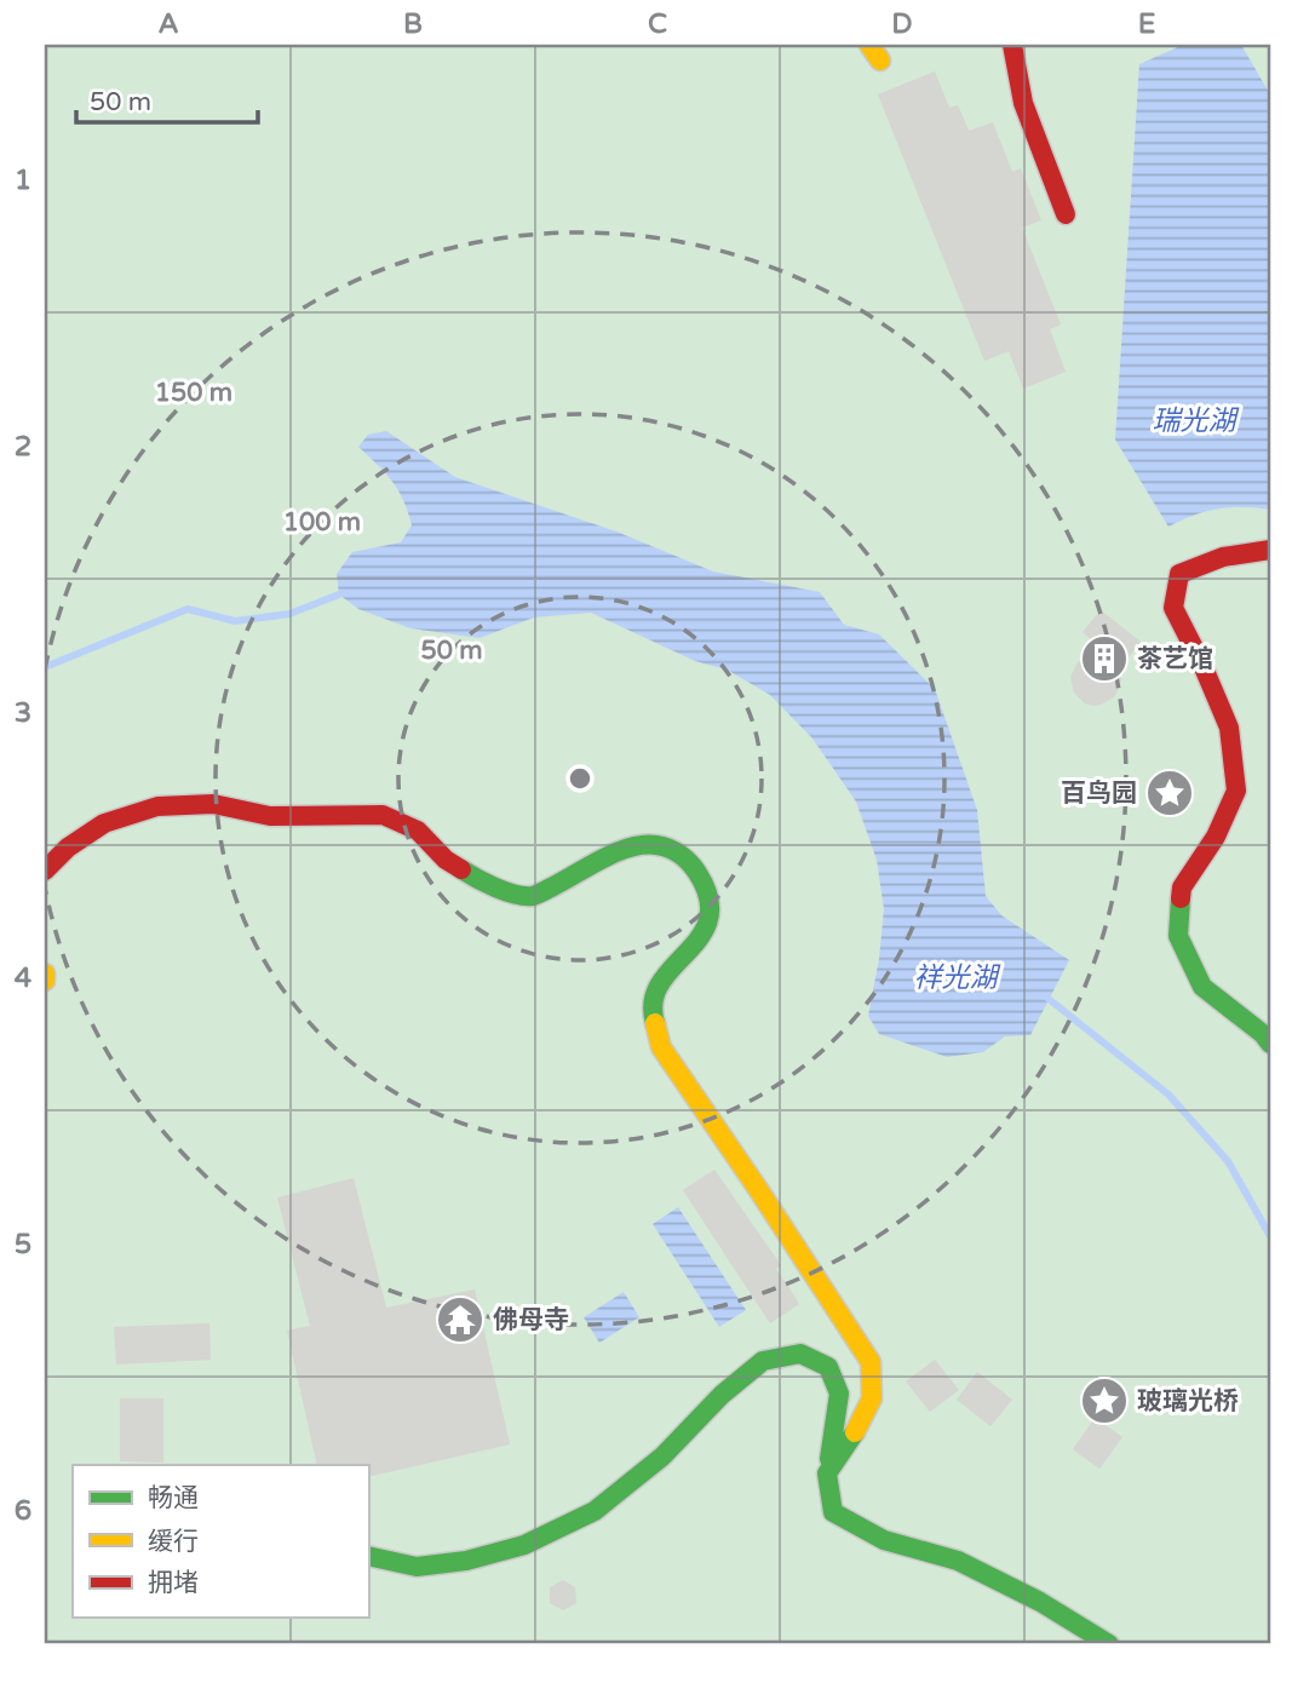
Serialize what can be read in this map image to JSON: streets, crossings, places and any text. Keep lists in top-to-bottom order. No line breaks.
{"water":["瑞光湖","祥光湖"],"places":{"building":["茶艺馆"],"place":["百鸟园","玻璃光桥"],"temple":["佛母寺"]},"legend":["畅通","缓行","拥堵"],"scale_bar":"50 m","grid":{"columns":["A","B","C","D","E"],"rows":["1","2","3","4","5","6"]},"rings":["150 m","100 m","50 m"]}
